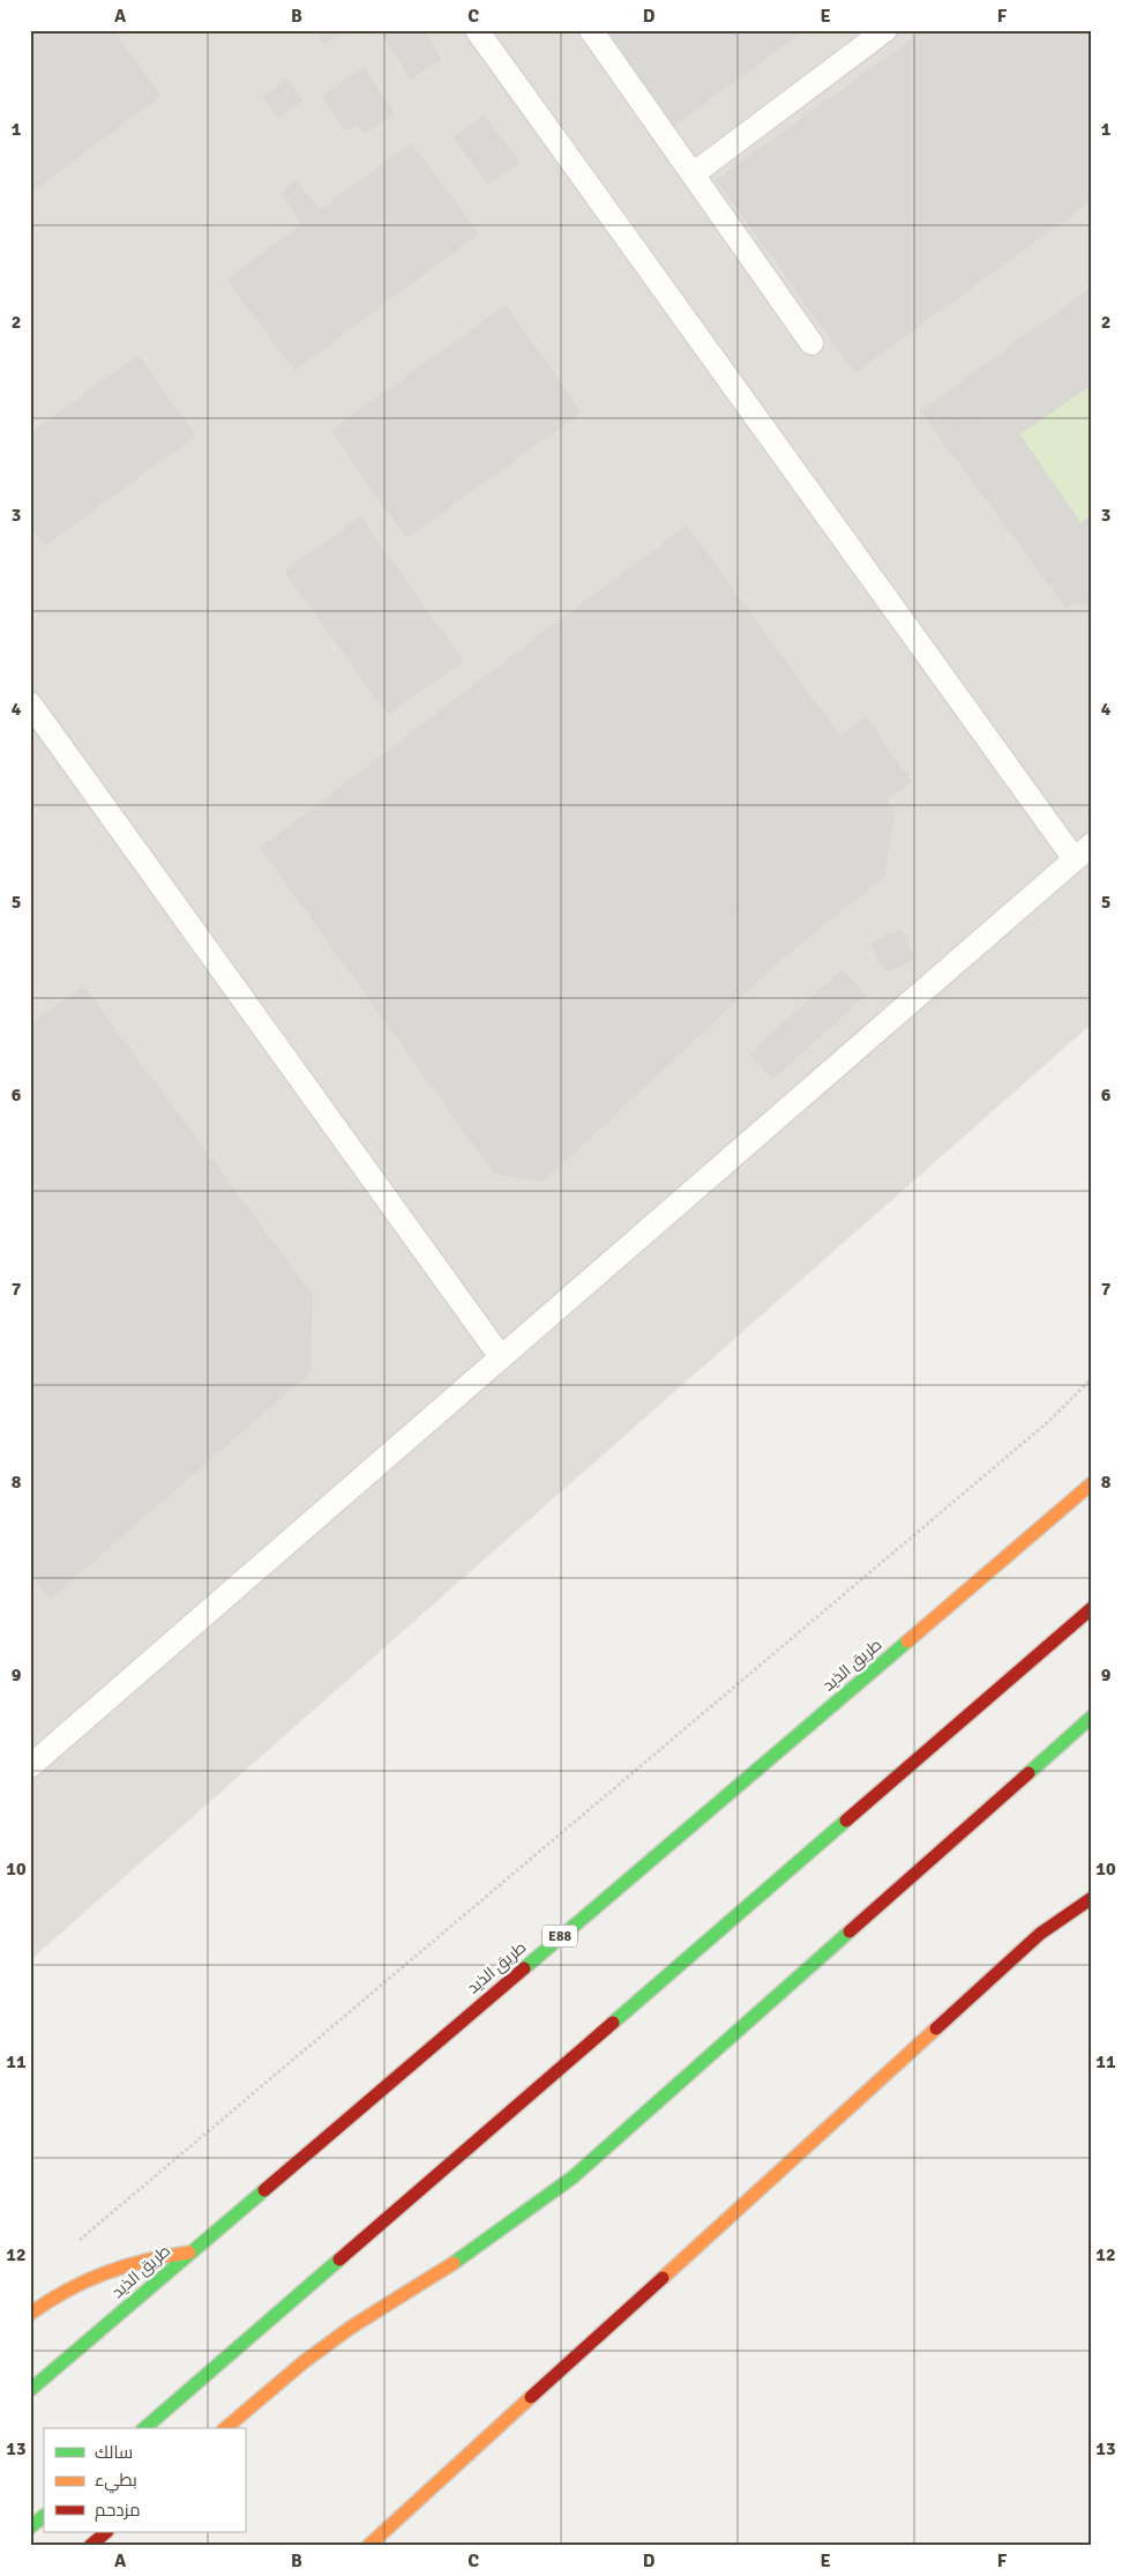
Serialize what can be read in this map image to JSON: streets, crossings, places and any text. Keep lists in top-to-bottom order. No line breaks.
{"streets":{"main road":["طريق الذيد","E88"]},"legend":["سالك","بطيء","مزدحم"],"grid":{"columns":["A","B","C","D","E","F"],"rows":["1","2","3","4","5","6","7","8","9","10","11","12","13"]}}
